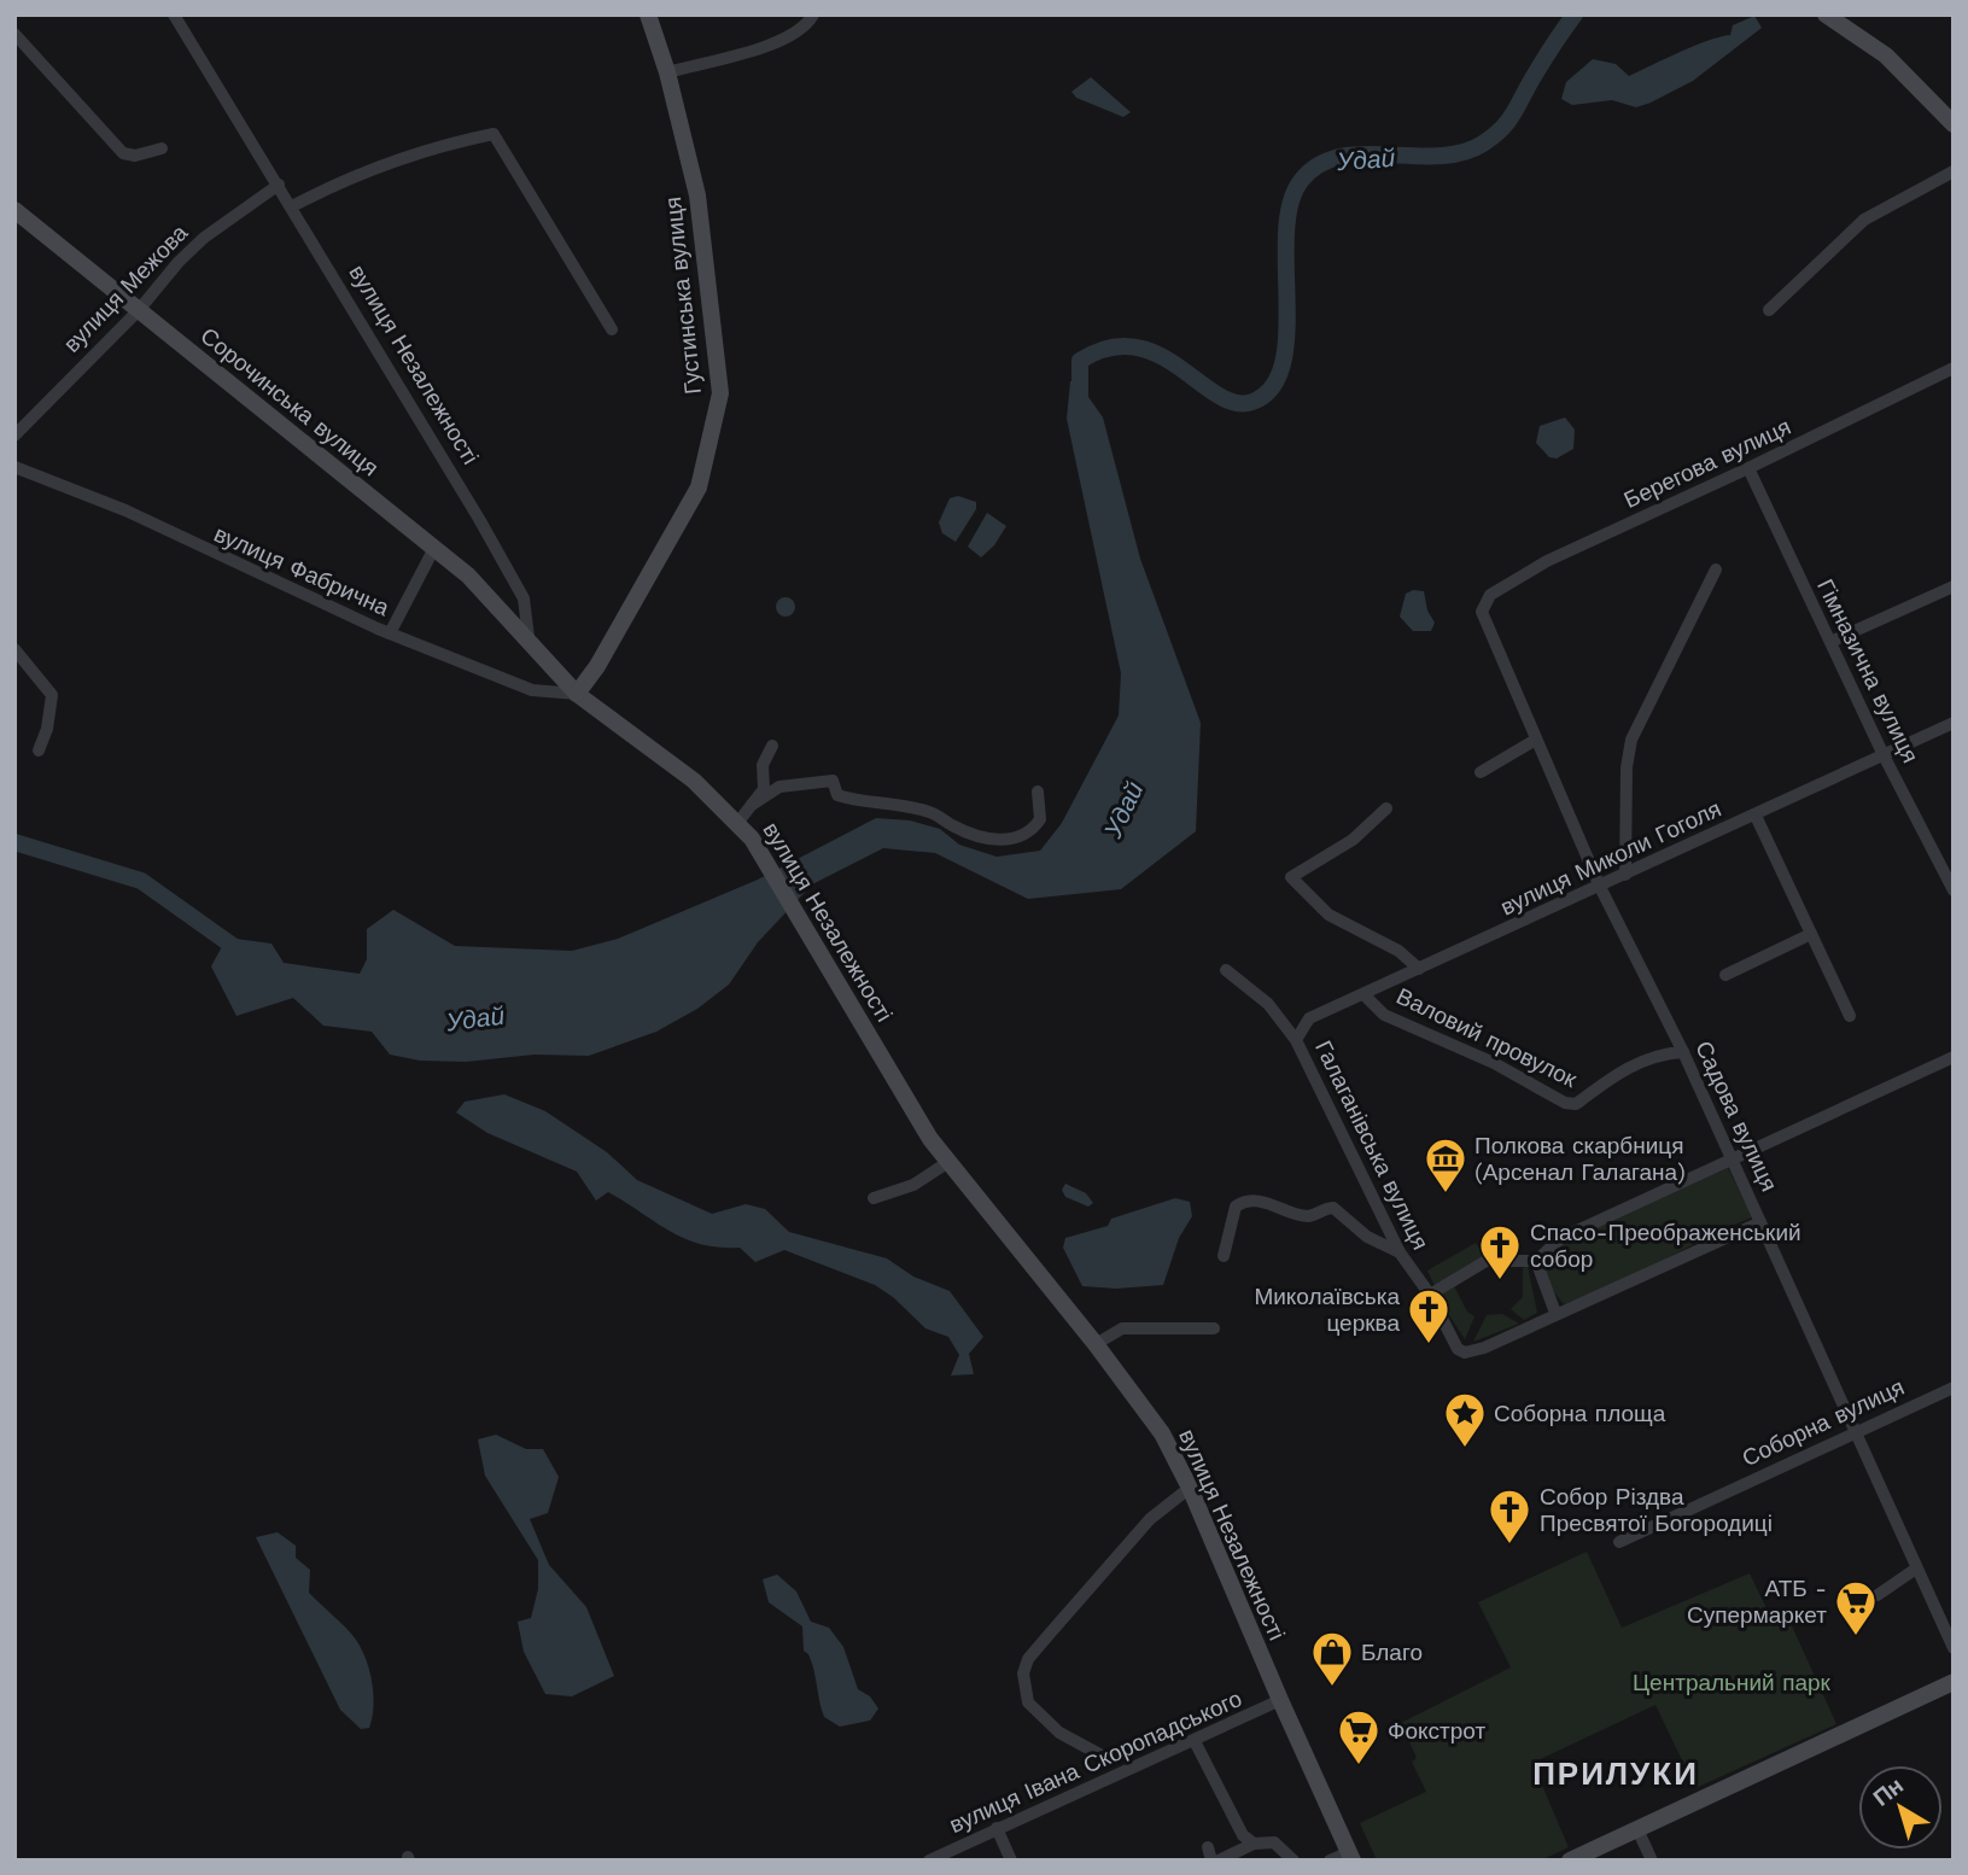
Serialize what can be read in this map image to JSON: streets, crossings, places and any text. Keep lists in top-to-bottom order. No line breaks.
{"streets":{"main road":["Густинська вулиця","вулиця Незалежності","Сорочинська вулиця"],"street":["вулиця Межова","Берегова вулиця","вулиця Фабрична","Гімназична вулиця","вулиця Миколи Гоголя","Валовий провулок","Садова вулиця","Галаганівська вулиця","Соборна вулиця","вулиця Івана Скоропадського"]},"crossings":[["вулиця Межова","вулиця Незалежності"],["вулиця Межова","Сорочинська вулиця"],["Густинська вулиця","вулиця Незалежності"],["Густинська вулиця","вулиця Фабрична"],["вулиця Незалежності","Сорочинська вулиця"],["вулиця Незалежності","вулиця Фабрична"],["вулиця Незалежності","вулиця Івана Скоропадського"],["Берегова вулиця","Гімназична вулиця"],["Берегова вулиця","Садова вулиця"],["Гімназична вулиця","вулиця Миколи Гоголя"],["вулиця Миколи Гоголя","Валовий провулок"],["вулиця Миколи Гоголя","Садова вулиця"],["вулиця Миколи Гоголя","Галаганівська вулиця"],["Валовий провулок","Садова вулиця"],["Садова вулиця","Соборна вулиця"]],"districts":["ПРИЛУКИ"],"water":["Удай"],"parks":["Центральний парк"],"places":{"museum":["Полкова скарбниця (Арсенал Галагана)"],"church":["Спасо-Преображенський собор","Миколаївська церква","Собор Різдва Пресвятої Богородиці"],"place":["Соборна площа"],"supermarket":["АТБ - Супермаркет","Фокстрот"],"shop":["Благо"]},"north":"top left"}
